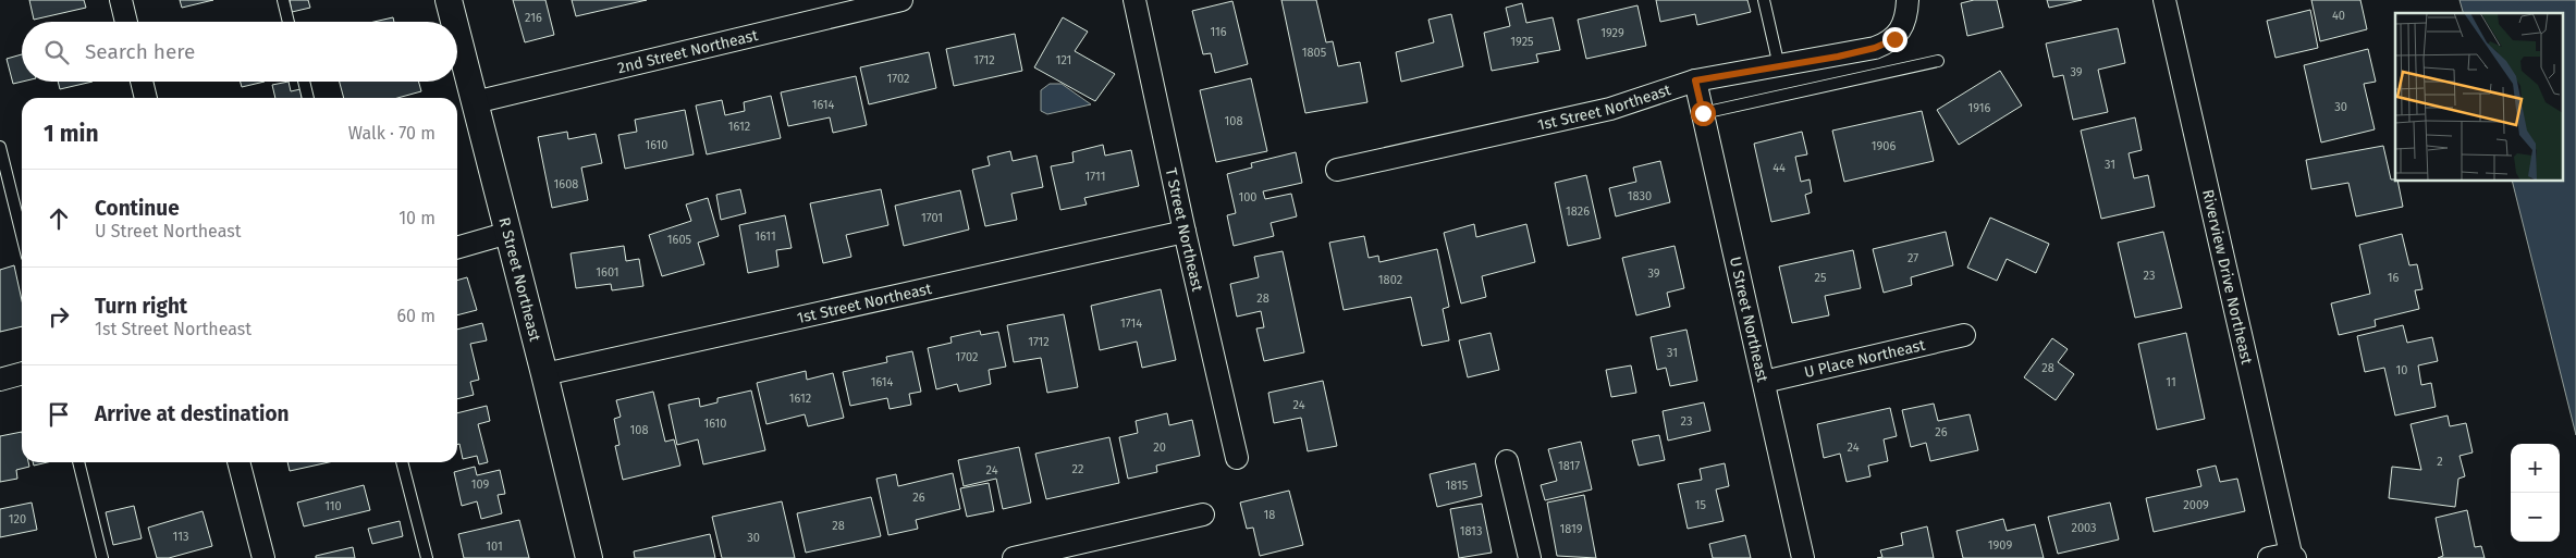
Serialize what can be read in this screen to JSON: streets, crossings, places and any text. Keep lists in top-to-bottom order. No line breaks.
{"streets":{"street":["2nd Street Northeast","1st Street Northeast","T Street Northeast","Riverview Drive Northeast","R Street Northeast","U Street Northeast","U Place Northeast"]},"crossings":[["2nd Street Northeast","R Street Northeast"],["1st Street Northeast","T Street Northeast"],["1st Street Northeast","R Street Northeast"],["1st Street Northeast","U Street Northeast"],["U Street Northeast","U Place Northeast"]],"house_numbers":["40","216","116","1929","1925","1805","1712","121","39","1702","1614","30","1916","108","1612","1610","1906","31","44","1711","1608","1830","100","1826","1701","1611","1605","27","1601","39","23","25","16","1802","28","1714","1712","31","1702","28","10","1614","11","1612","24","23","1610","108","26","20","24","2","1817","22","24","109","1815","26","15","2009","110","18","120","28","2003","1819","1813","113","30","1909","101"],"page":{"search":"Search here","heading":["1 min","Walk · 70 m"],"list":[["Continue","U Street Northeast","10 m"],["Turn right","1st Street Northeast","60 m"],"Arrive at destination"],"map_buttons":["+","−"]}}
